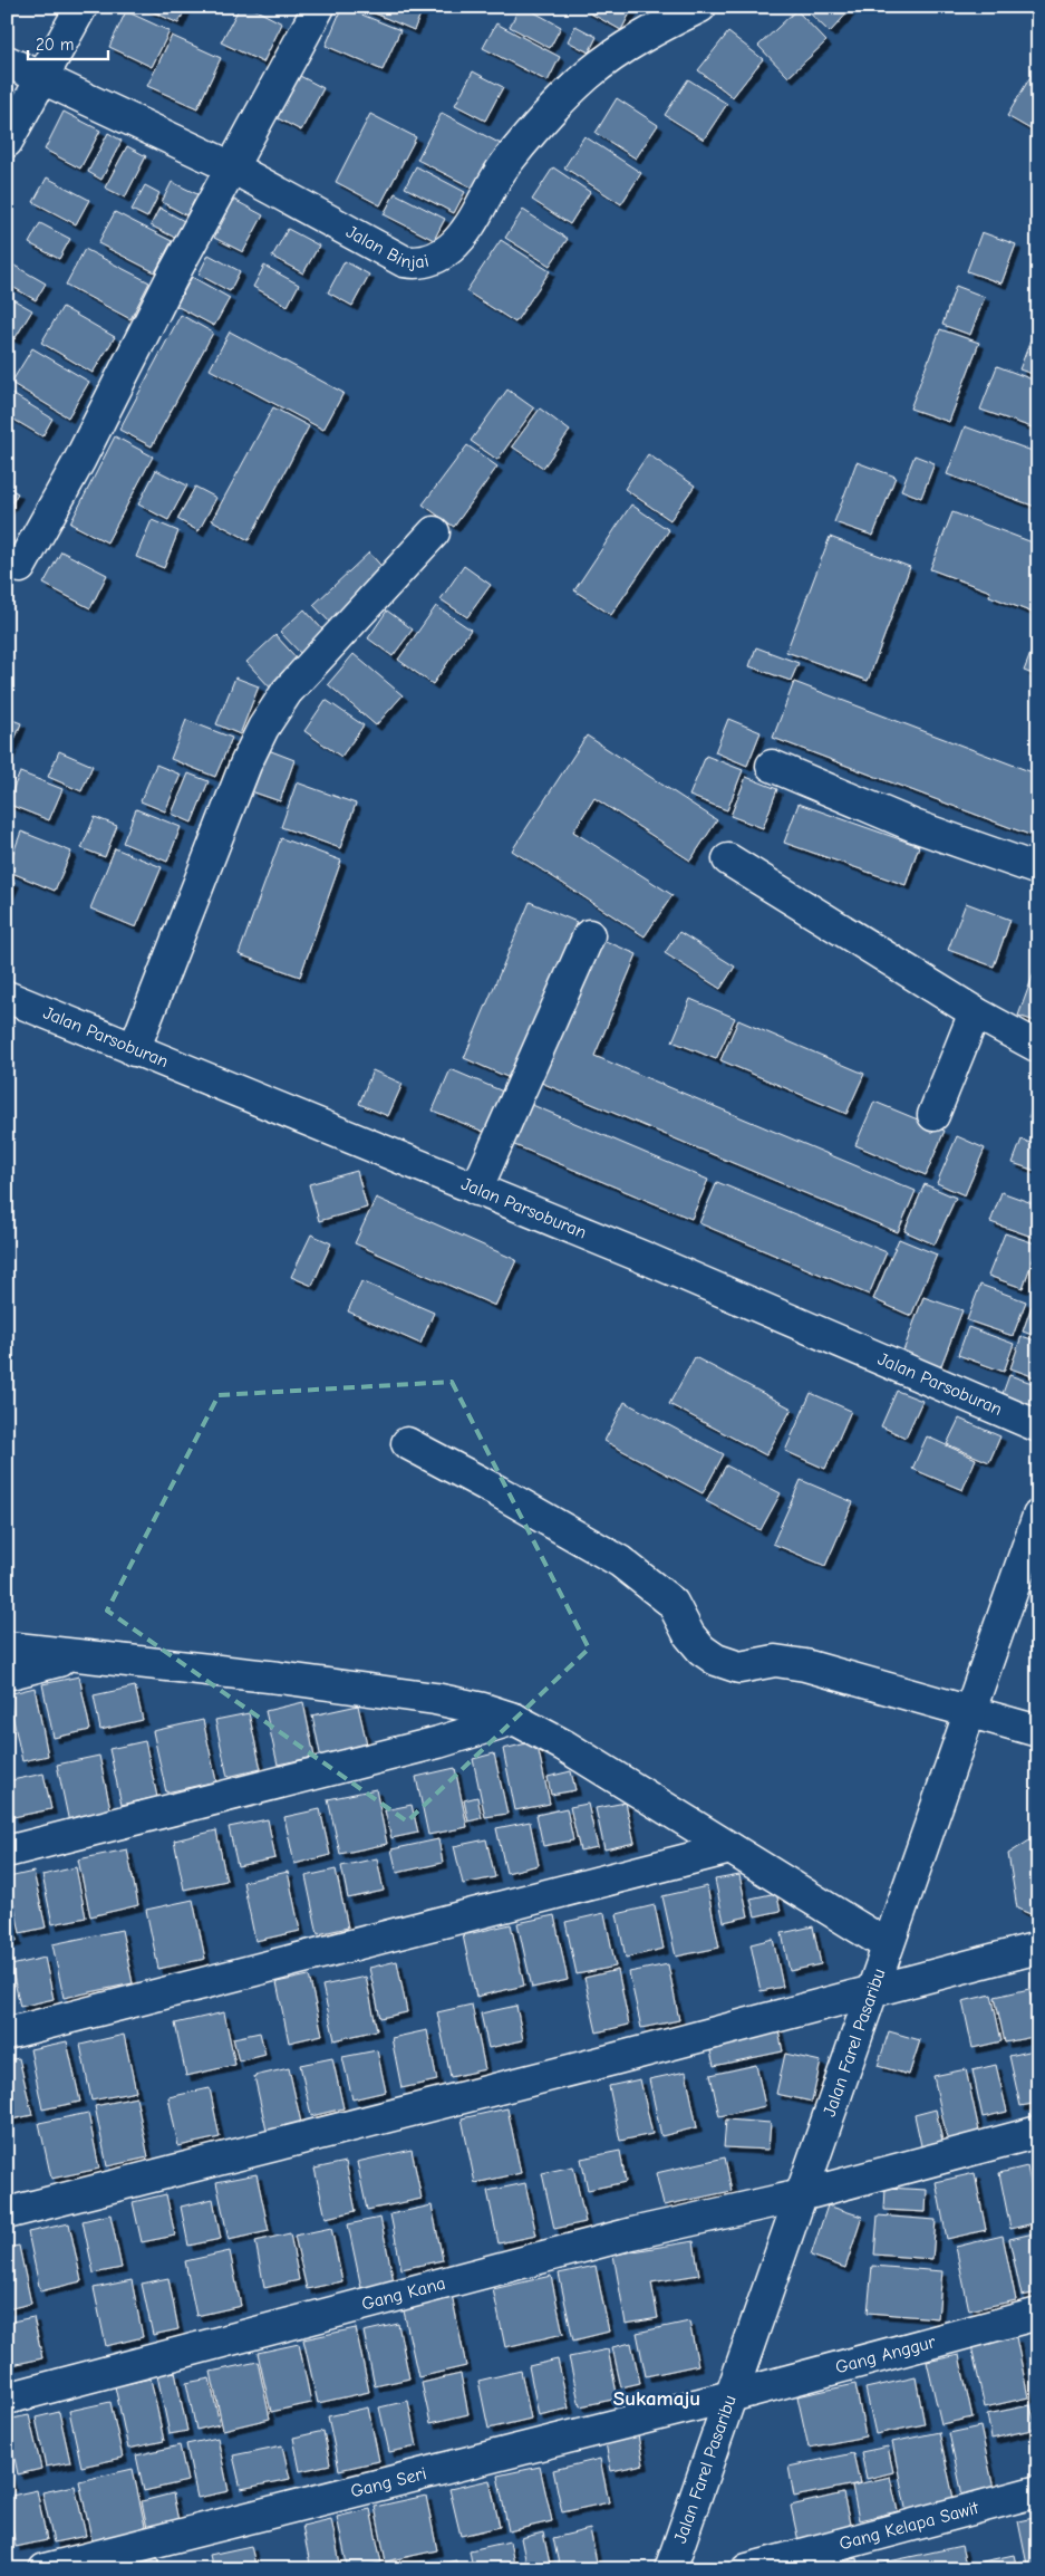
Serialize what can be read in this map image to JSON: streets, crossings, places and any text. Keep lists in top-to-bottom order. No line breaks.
{"streets":{"street":["Jalan Binjai","Jalan Parsoburan","Jalan Farel Pasaribu","Gang Kana","Gang Anggur","Gang Seri","Gang Kelapa Sawit"]},"crossings":[["Jalan Farel Pasaribu","Gang Kana"],["Jalan Farel Pasaribu","Gang Anggur"],["Jalan Farel Pasaribu","Gang Seri"],["Gang Anggur","Gang Seri"]],"districts":["Sukamaju"],"scale_bar":"20 m"}
